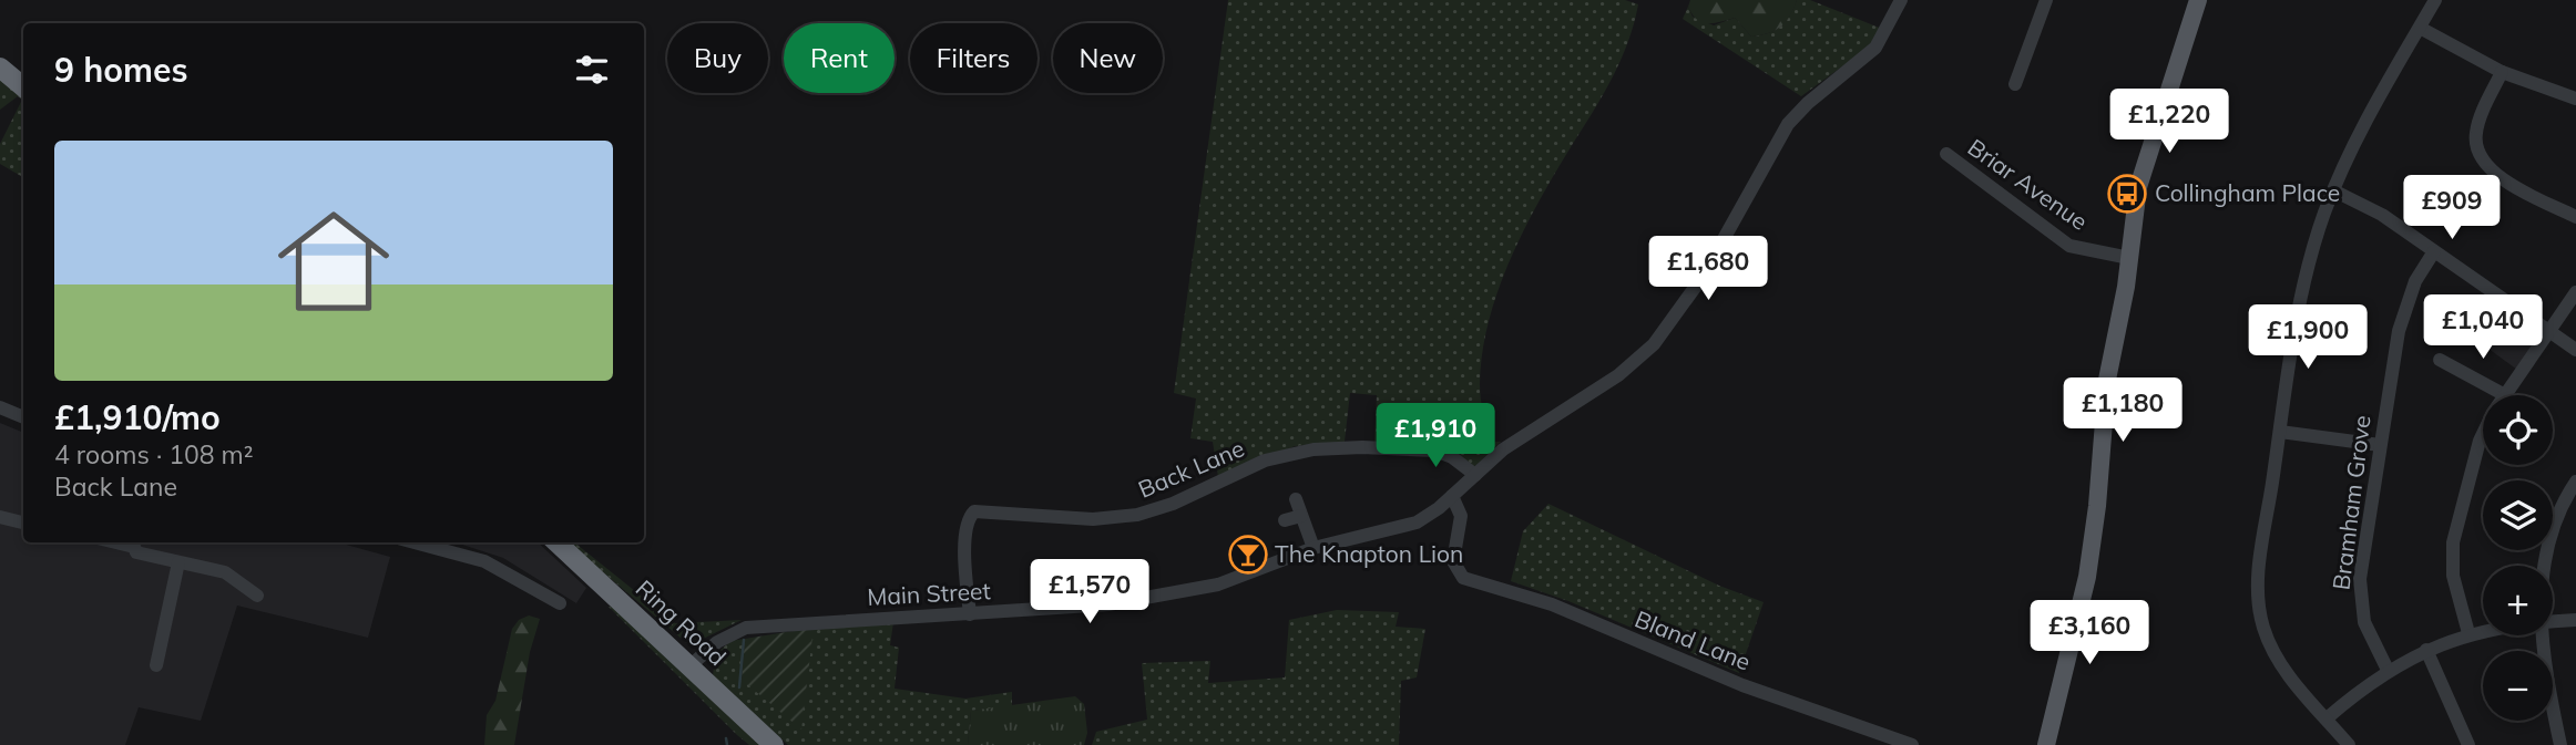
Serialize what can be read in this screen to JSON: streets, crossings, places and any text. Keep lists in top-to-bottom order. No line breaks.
{"streets":{"highway":["Ring Road"],"street":["Briar Avenue","Back Lane","Bramham Grove","Main Street","Bland Lane"]},"crossings":[["Back Lane","Main Street"],["Main Street","Ring Road"],["Main Street","Bland Lane"]],"places":{"bus stop":["Collingham Place"],"bar":["The Knapton Lion"]},"page":{"chip":["Buy","Rent","Filters","New"],"heading":"9 homes","price":["£1,220","£909","£1,680","£1,040","£1,900","£1,180","£1,910","£1,570","£3,160"],"list":[{"name":"£1,910/mo","note":"4 rooms · 108 m² · Back Lane"}],"map_buttons":["+","−"]}}
